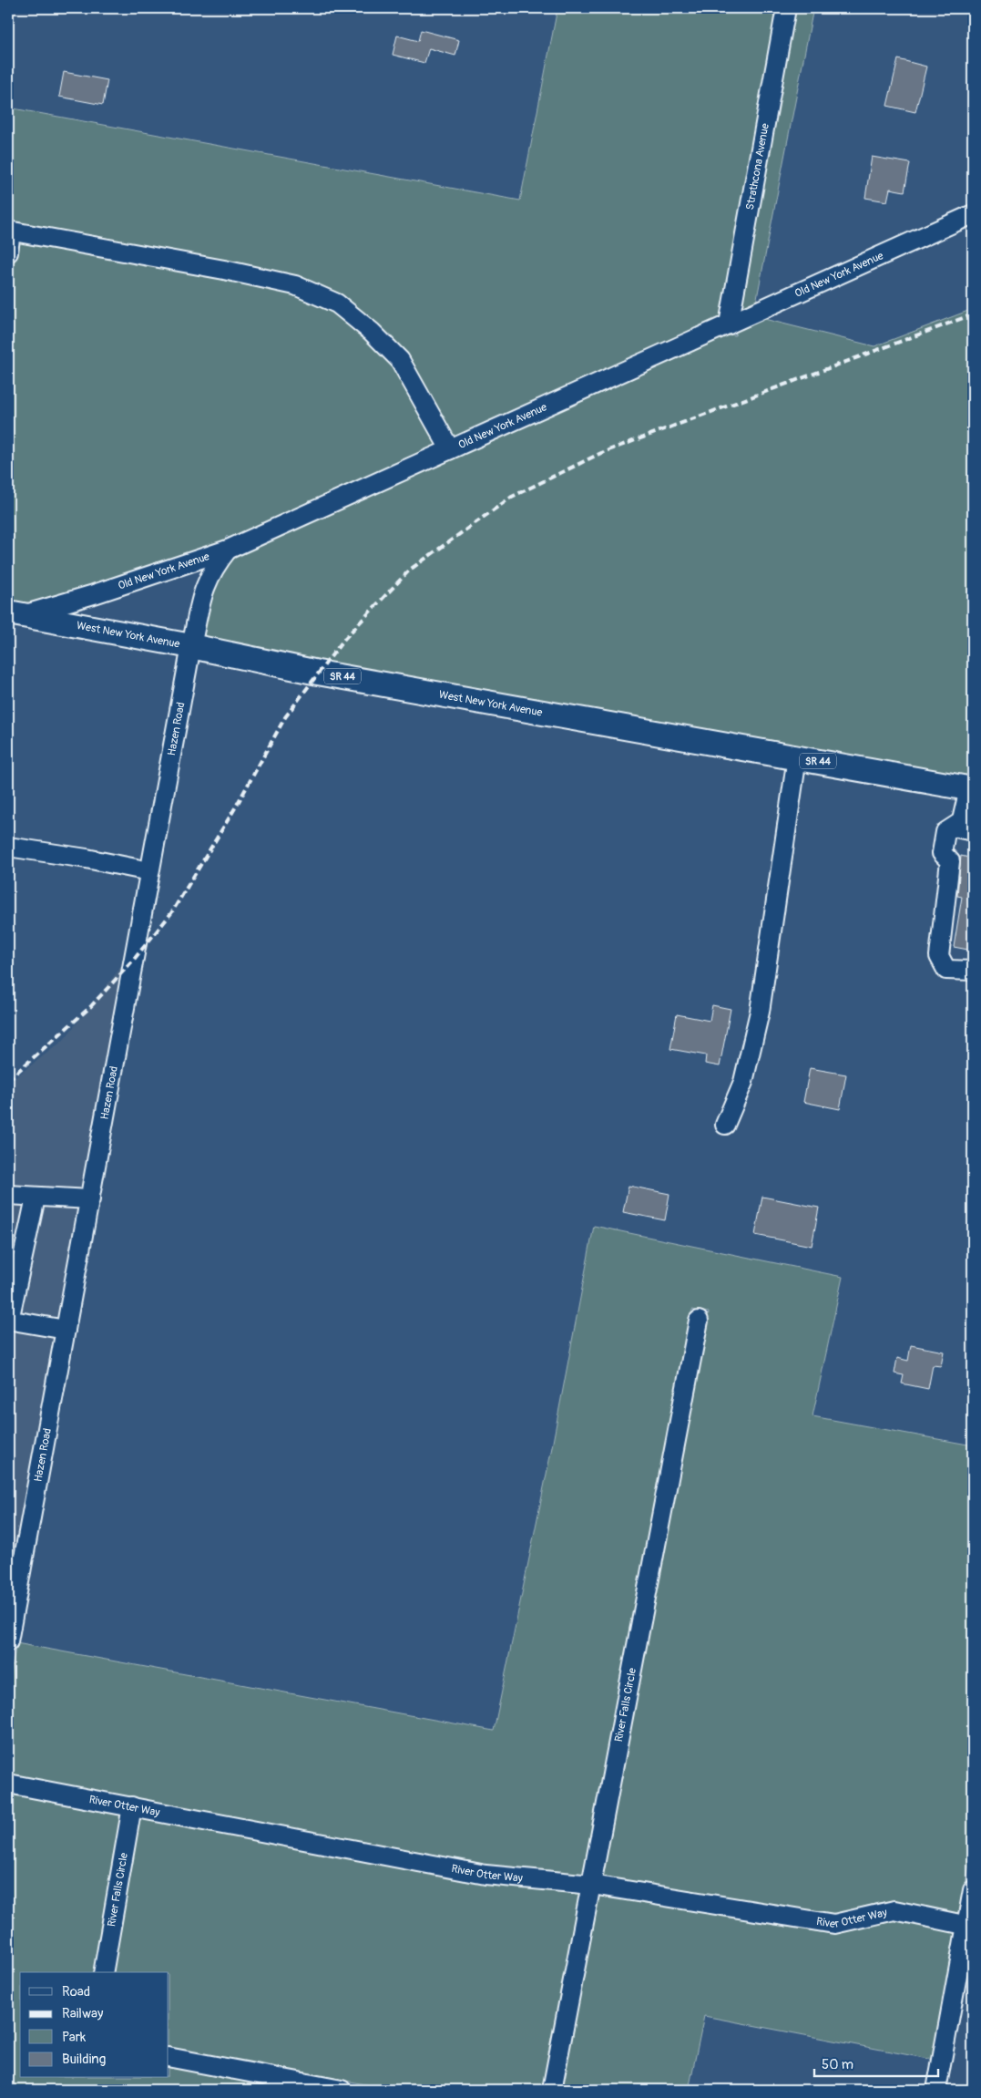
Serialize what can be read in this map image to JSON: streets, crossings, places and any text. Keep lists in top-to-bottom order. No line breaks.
{"streets":{"main road":["West New York Avenue","SR 44"],"street":["Strathcona Avenue","Old New York Avenue","Hazen Road","River Falls Circle","River Otter Way"]},"crossings":[["Strathcona Avenue","Old New York Avenue"],["Old New York Avenue","West New York Avenue"],["Old New York Avenue","Hazen Road"],["West New York Avenue","Hazen Road"],["River Falls Circle","River Otter Way"]],"legend":["Road","Railway","Park","Building"],"scale_bar":"50 m"}
